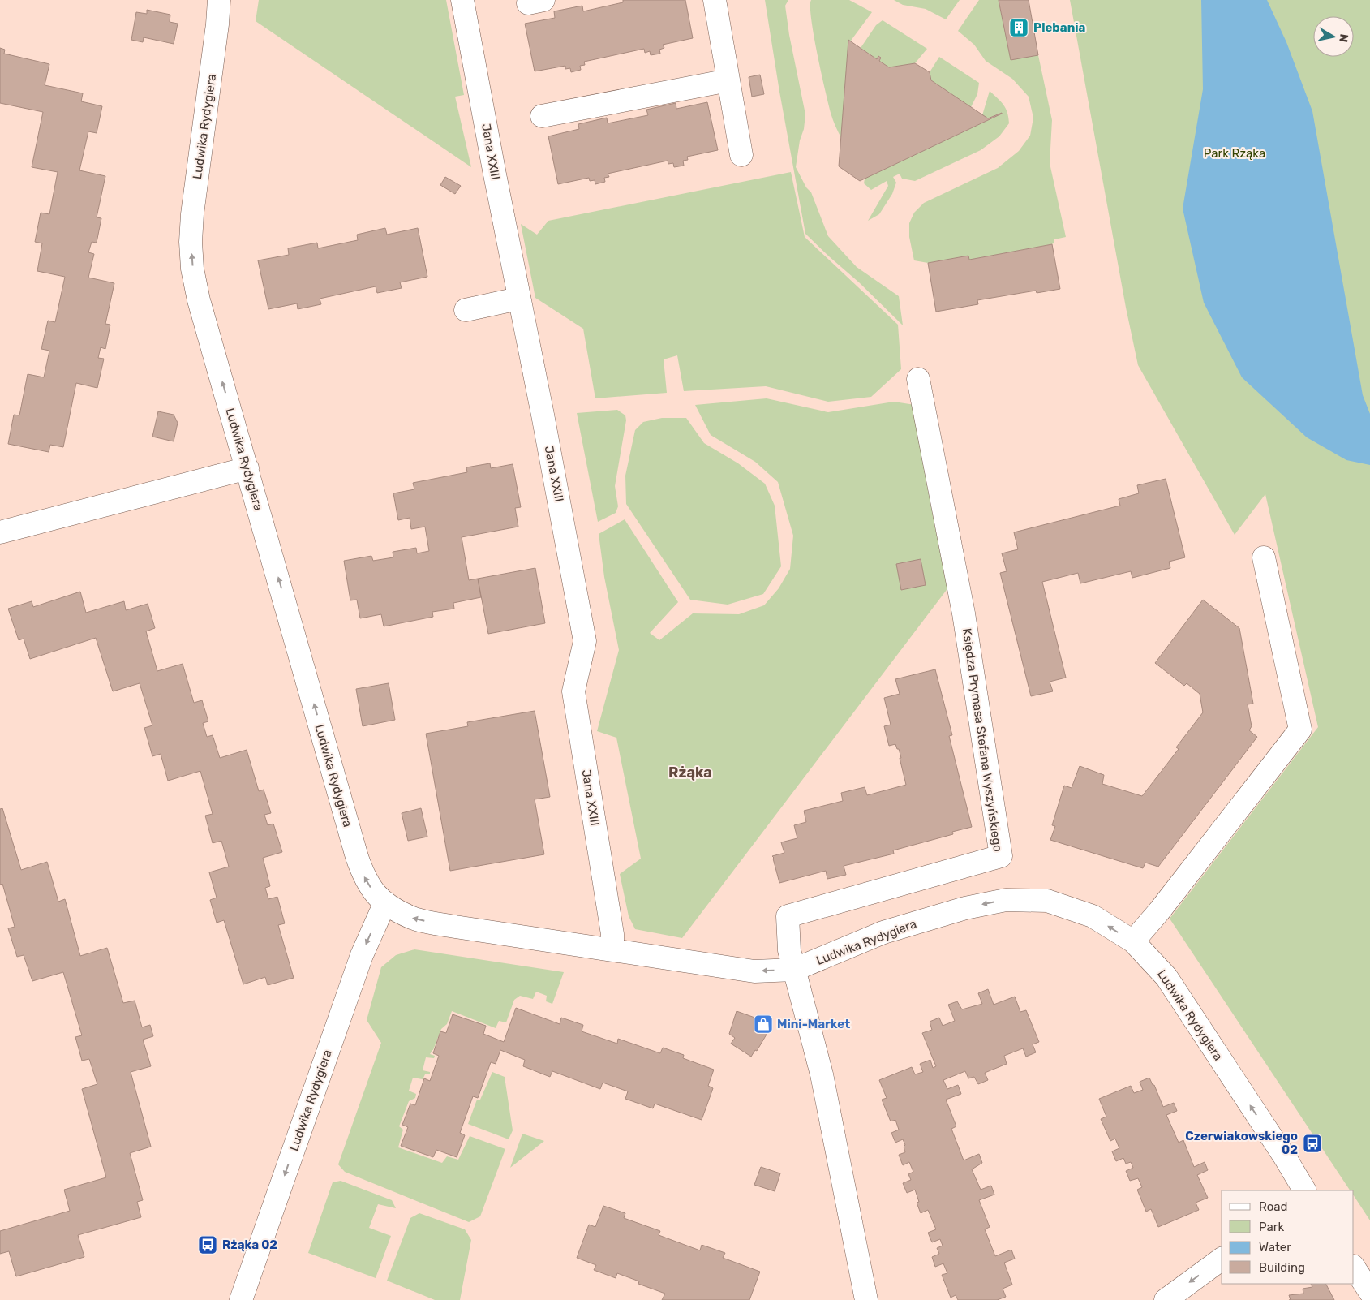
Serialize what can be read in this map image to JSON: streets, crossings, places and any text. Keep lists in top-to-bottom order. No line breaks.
{"streets":{"street":["Ludwika Rydygiera","Jana XXIII","Księdza Prymasa Stefana Wyszyńskiego"]},"crossings":[["Ludwika Rydygiera","Jana XXIII"],["Ludwika Rydygiera","Księdza Prymasa Stefana Wyszyńskiego"]],"districts":["Rżąka"],"parks":["Park Rżąka"],"places":{"building":["Plebania"],"shop":["Mini-Market"],"bus stop":["Czerwiakowskiego 02","Rżąka 02"]},"legend":["Road","Park","Water","Building"],"north":"right"}
